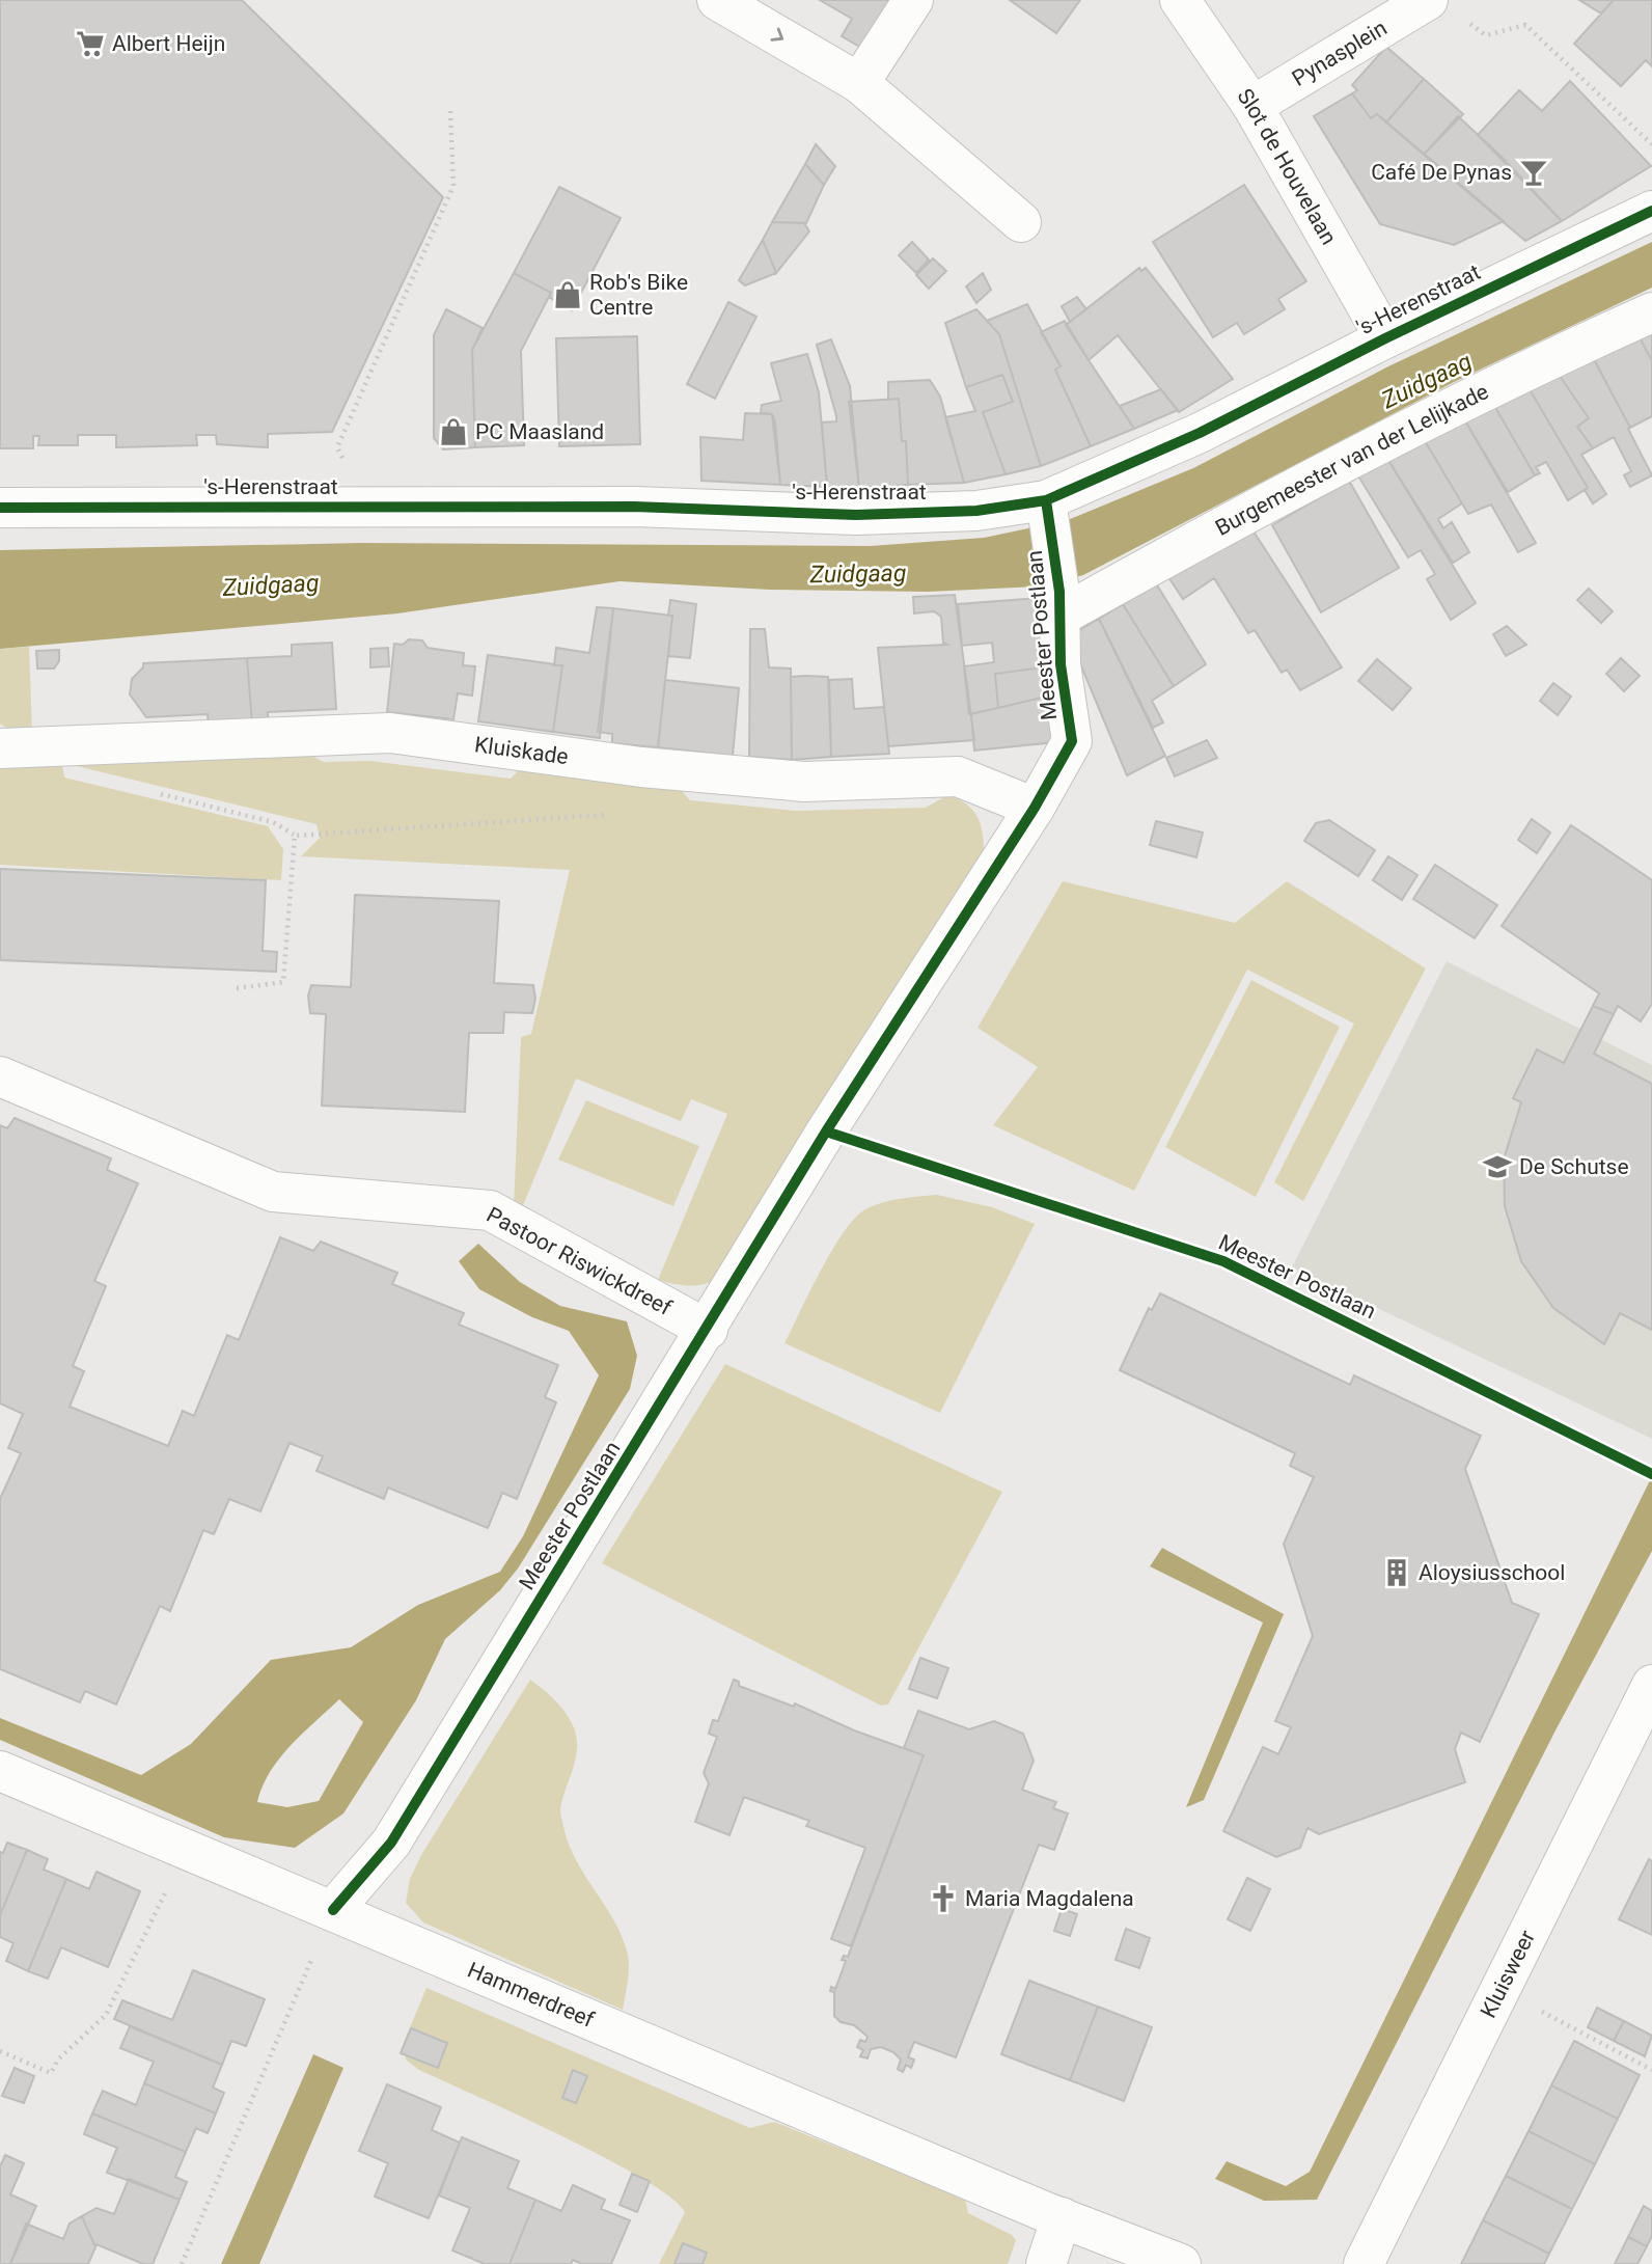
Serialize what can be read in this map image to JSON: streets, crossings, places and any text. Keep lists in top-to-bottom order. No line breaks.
{"streets":{"street":["Pynasplein","Slot de Houvelaan","'s-Herenstraat","Burgemeester van der Lelijkade","Meester Postlaan","Kluiskade","Pastoor Riswickdreef","Kluisweer","Hammerdreef"]},"crossings":[["Pynasplein","Slot de Houvelaan"],["Slot de Houvelaan","'s-Herenstraat"],["'s-Herenstraat","Meester Postlaan"],["Burgemeester van der Lelijkade","Meester Postlaan"],["Meester Postlaan","Kluiskade"],["Meester Postlaan","Pastoor Riswickdreef"],["Meester Postlaan","Hammerdreef"]],"water":["Zuidgaag"],"places":{"supermarket":["Albert Heijn"],"bar":["Café De Pynas"],"shop":["Rob's Bike Centre","PC Maasland"],"school or university":["De Schutse"],"building":["Aloysiusschool"],"church":["Maria Magdalena"]}}
